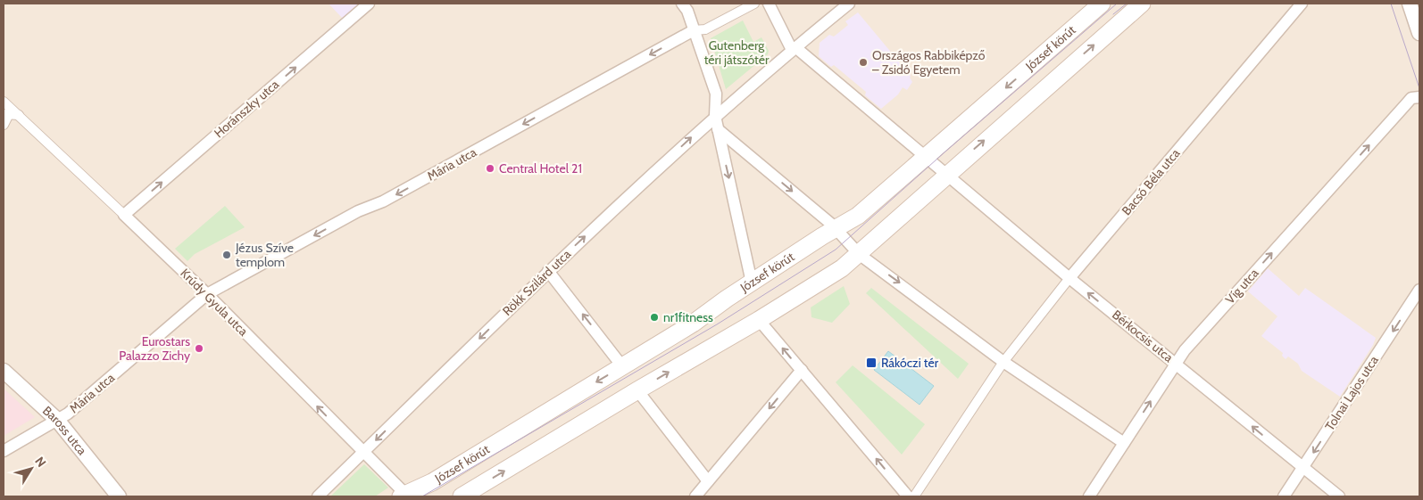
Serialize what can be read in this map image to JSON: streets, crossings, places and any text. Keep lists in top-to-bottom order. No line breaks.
{"streets":{"main road":["József körút"],"street":["Horánszky utca","Mária utca","Bacsó Béla utca","Rökk Szilárd utca","Víg utca","Krúdy Gyula utca","Bérkocsis utca","Tolnai Lajos utca","Baross utca"]},"crossings":[["József körút","Krúdy Gyula utca"],["József körút","Bérkocsis utca"],["Horánszky utca","Krúdy Gyula utca"],["Mária utca","Krúdy Gyula utca"],["Mária utca","Baross utca"],["Bacsó Béla utca","Bérkocsis utca"],["Rökk Szilárd utca","Krúdy Gyula utca"],["Rökk Szilárd utca","Bérkocsis utca"],["Víg utca","Bérkocsis utca"],["Bérkocsis utca","Tolnai Lajos utca"]],"one_way":["Horánszky utca","Mária utca","Víg utca","Krúdy Gyula utca","Bérkocsis utca","Tolnai Lajos utca"],"parks":["Gutenberg téri játszótér"],"places":{"other":["Országos Rabbiképző – Zsidó Egyetem","Central Hotel 21","Jézus Szíve templom","nr1fitness","Eurostars Palazzo Zichy"],"transit":["Rákóczi tér"]},"north":"top right"}
